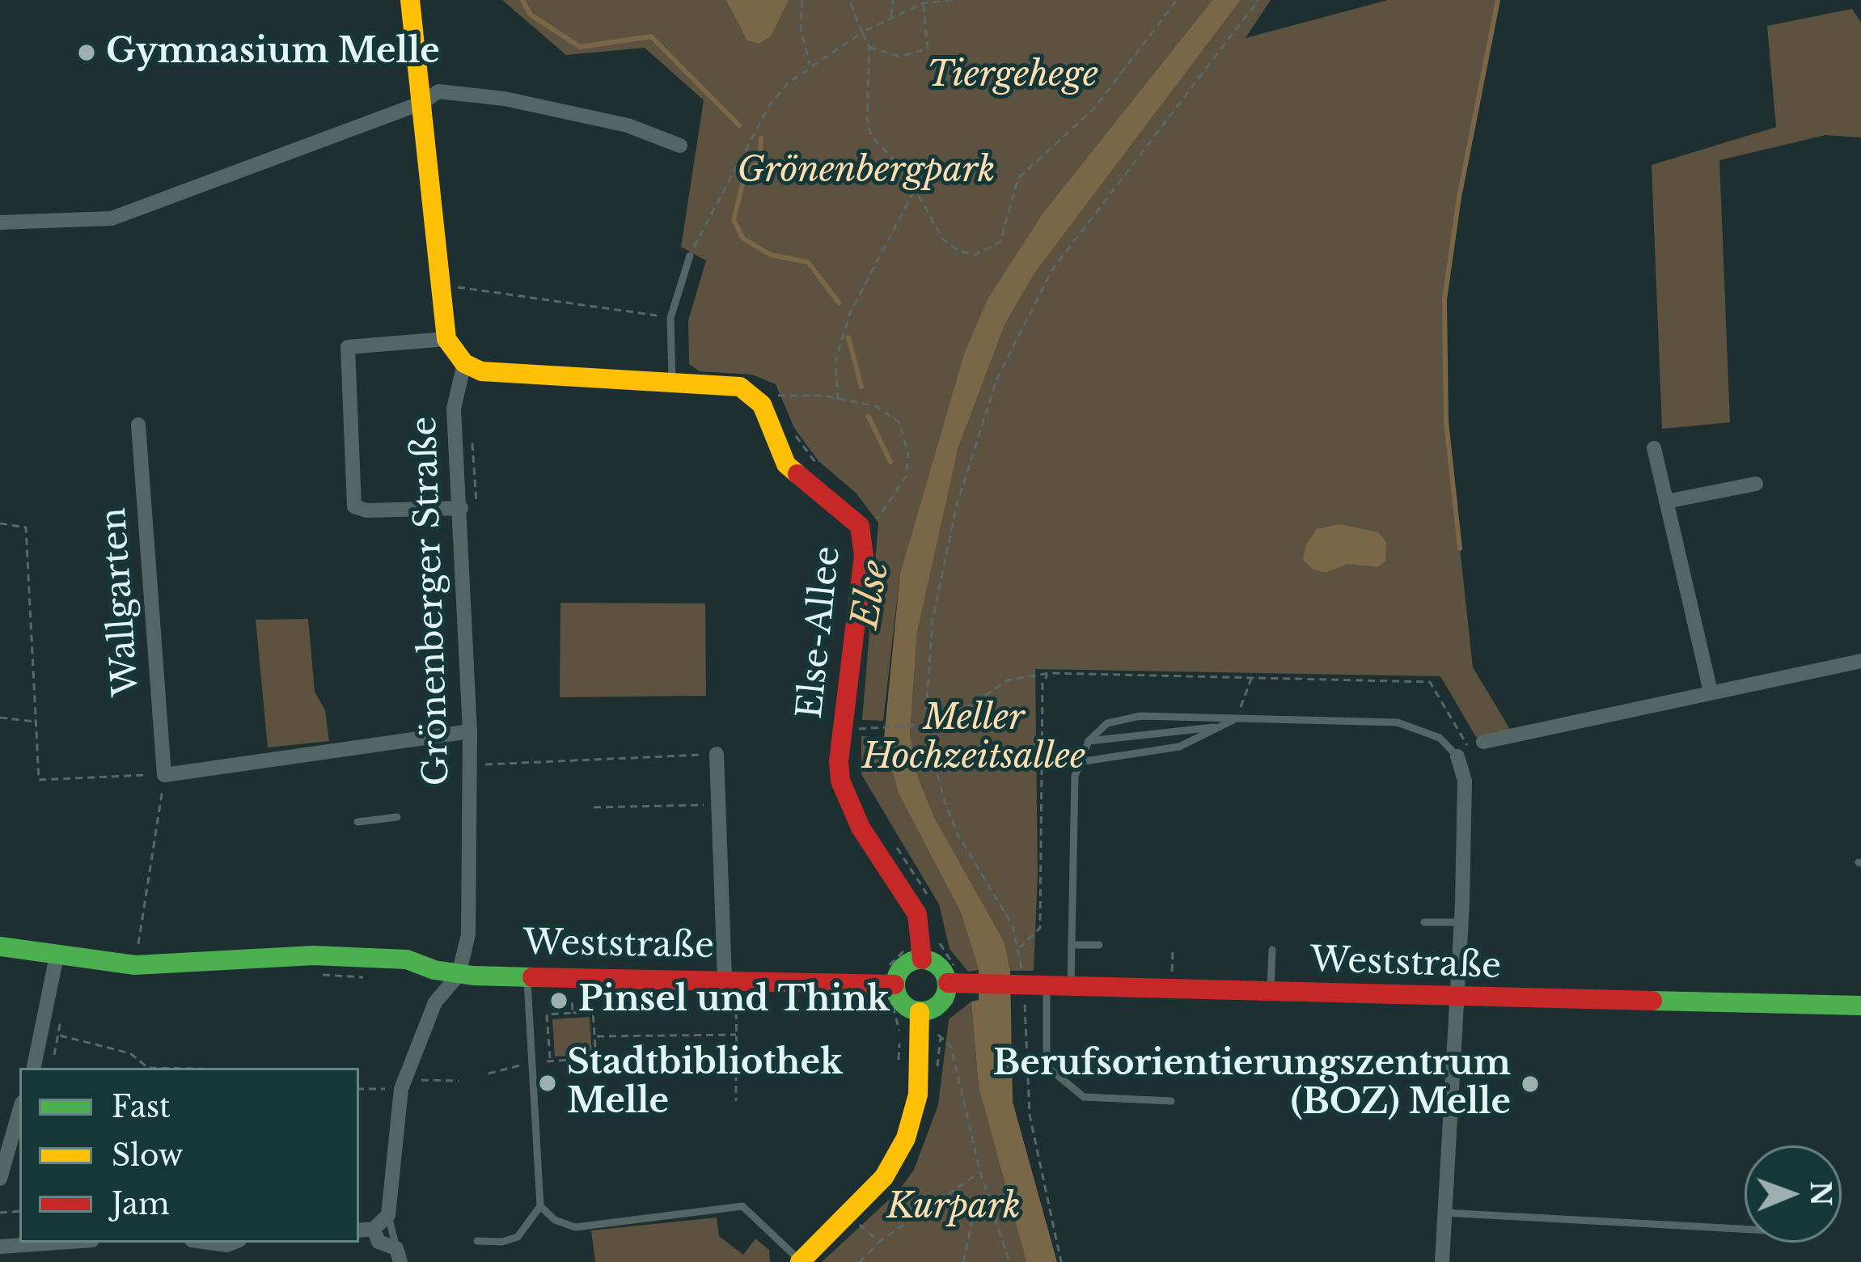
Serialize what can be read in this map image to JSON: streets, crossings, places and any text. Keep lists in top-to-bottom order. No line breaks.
{"streets":{"street":["Grönenberger Straße","Wallgarten","Else-Allee","Weststraße"]},"crossings":[["Grönenberger Straße","Else-Allee"],["Grönenberger Straße","Weststraße"],["Else-Allee","Weststraße"]],"water":["Else"],"parks":["Tiergehege","Grönenbergpark","Meller Hochzeitsallee","Kurpark"],"places":["Gymnasium Melle","Pinsel und Think","Stadtbibliothek Melle","Berufsorientierungszentrum (BOZ) Melle"],"legend":["Fast","Slow","Jam"],"north":"right"}
